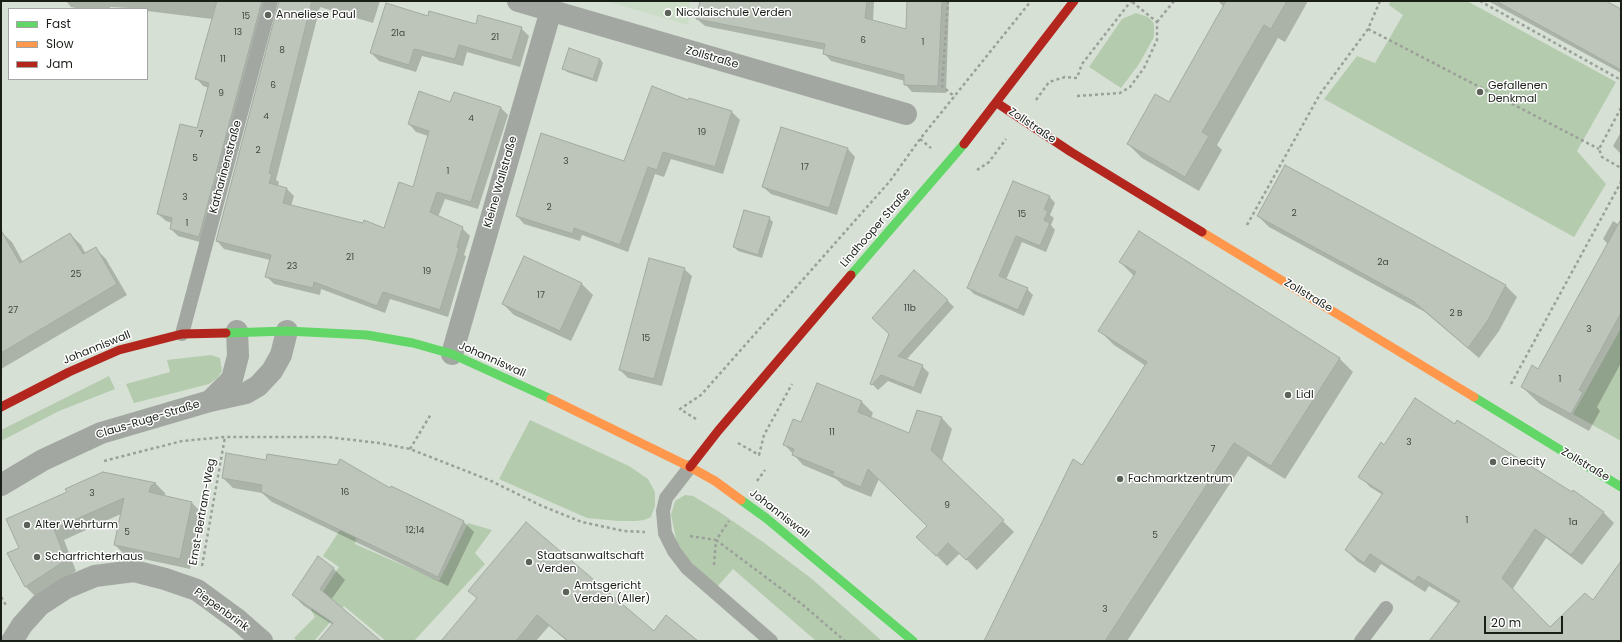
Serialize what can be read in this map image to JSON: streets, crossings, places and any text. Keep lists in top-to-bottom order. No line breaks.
{"streets":{"main road":["Zollstraße","Lindhooper Straße","Johanniswall"],"street":["Kleine Wallstraße","Claus-Ruge-Straße","Piepenbrink"],"lane":["Katharinenstraße"],"path":["Ernst-Bertram-Weg"]},"crossings":[["Zollstraße","Kleine Wallstraße"],["Zollstraße","Lindhooper Straße"],["Katharinenstraße","Johanniswall"],["Kleine Wallstraße","Johanniswall"],["Lindhooper Straße","Johanniswall"],["Johanniswall","Claus-Ruge-Straße"],["Ernst-Bertram-Weg","Piepenbrink"]],"places":["Nicolaischule Verden","Anneliese Paul","Gefallenen Denkmal","Lidl","Cinecity","Fachmarktzentrum","Alter Wehrturm","Scharfrichterhaus","Staatsanwaltschaft Verden","Amtsgericht Verden (Aller)"],"house_numbers":["15","13","21a","21","6","1","8","11","6","9","4","4","19","7","2","5","3","17","1","3","2","2","15","1","21","2a","23","19","25","17","11b","27","2 B","3","15","1","11","3","7","16","3","9","1","1a","12;14","5","5","3"],"legend":["Fast","Slow","Jam"],"scale_bar":"20 m"}
